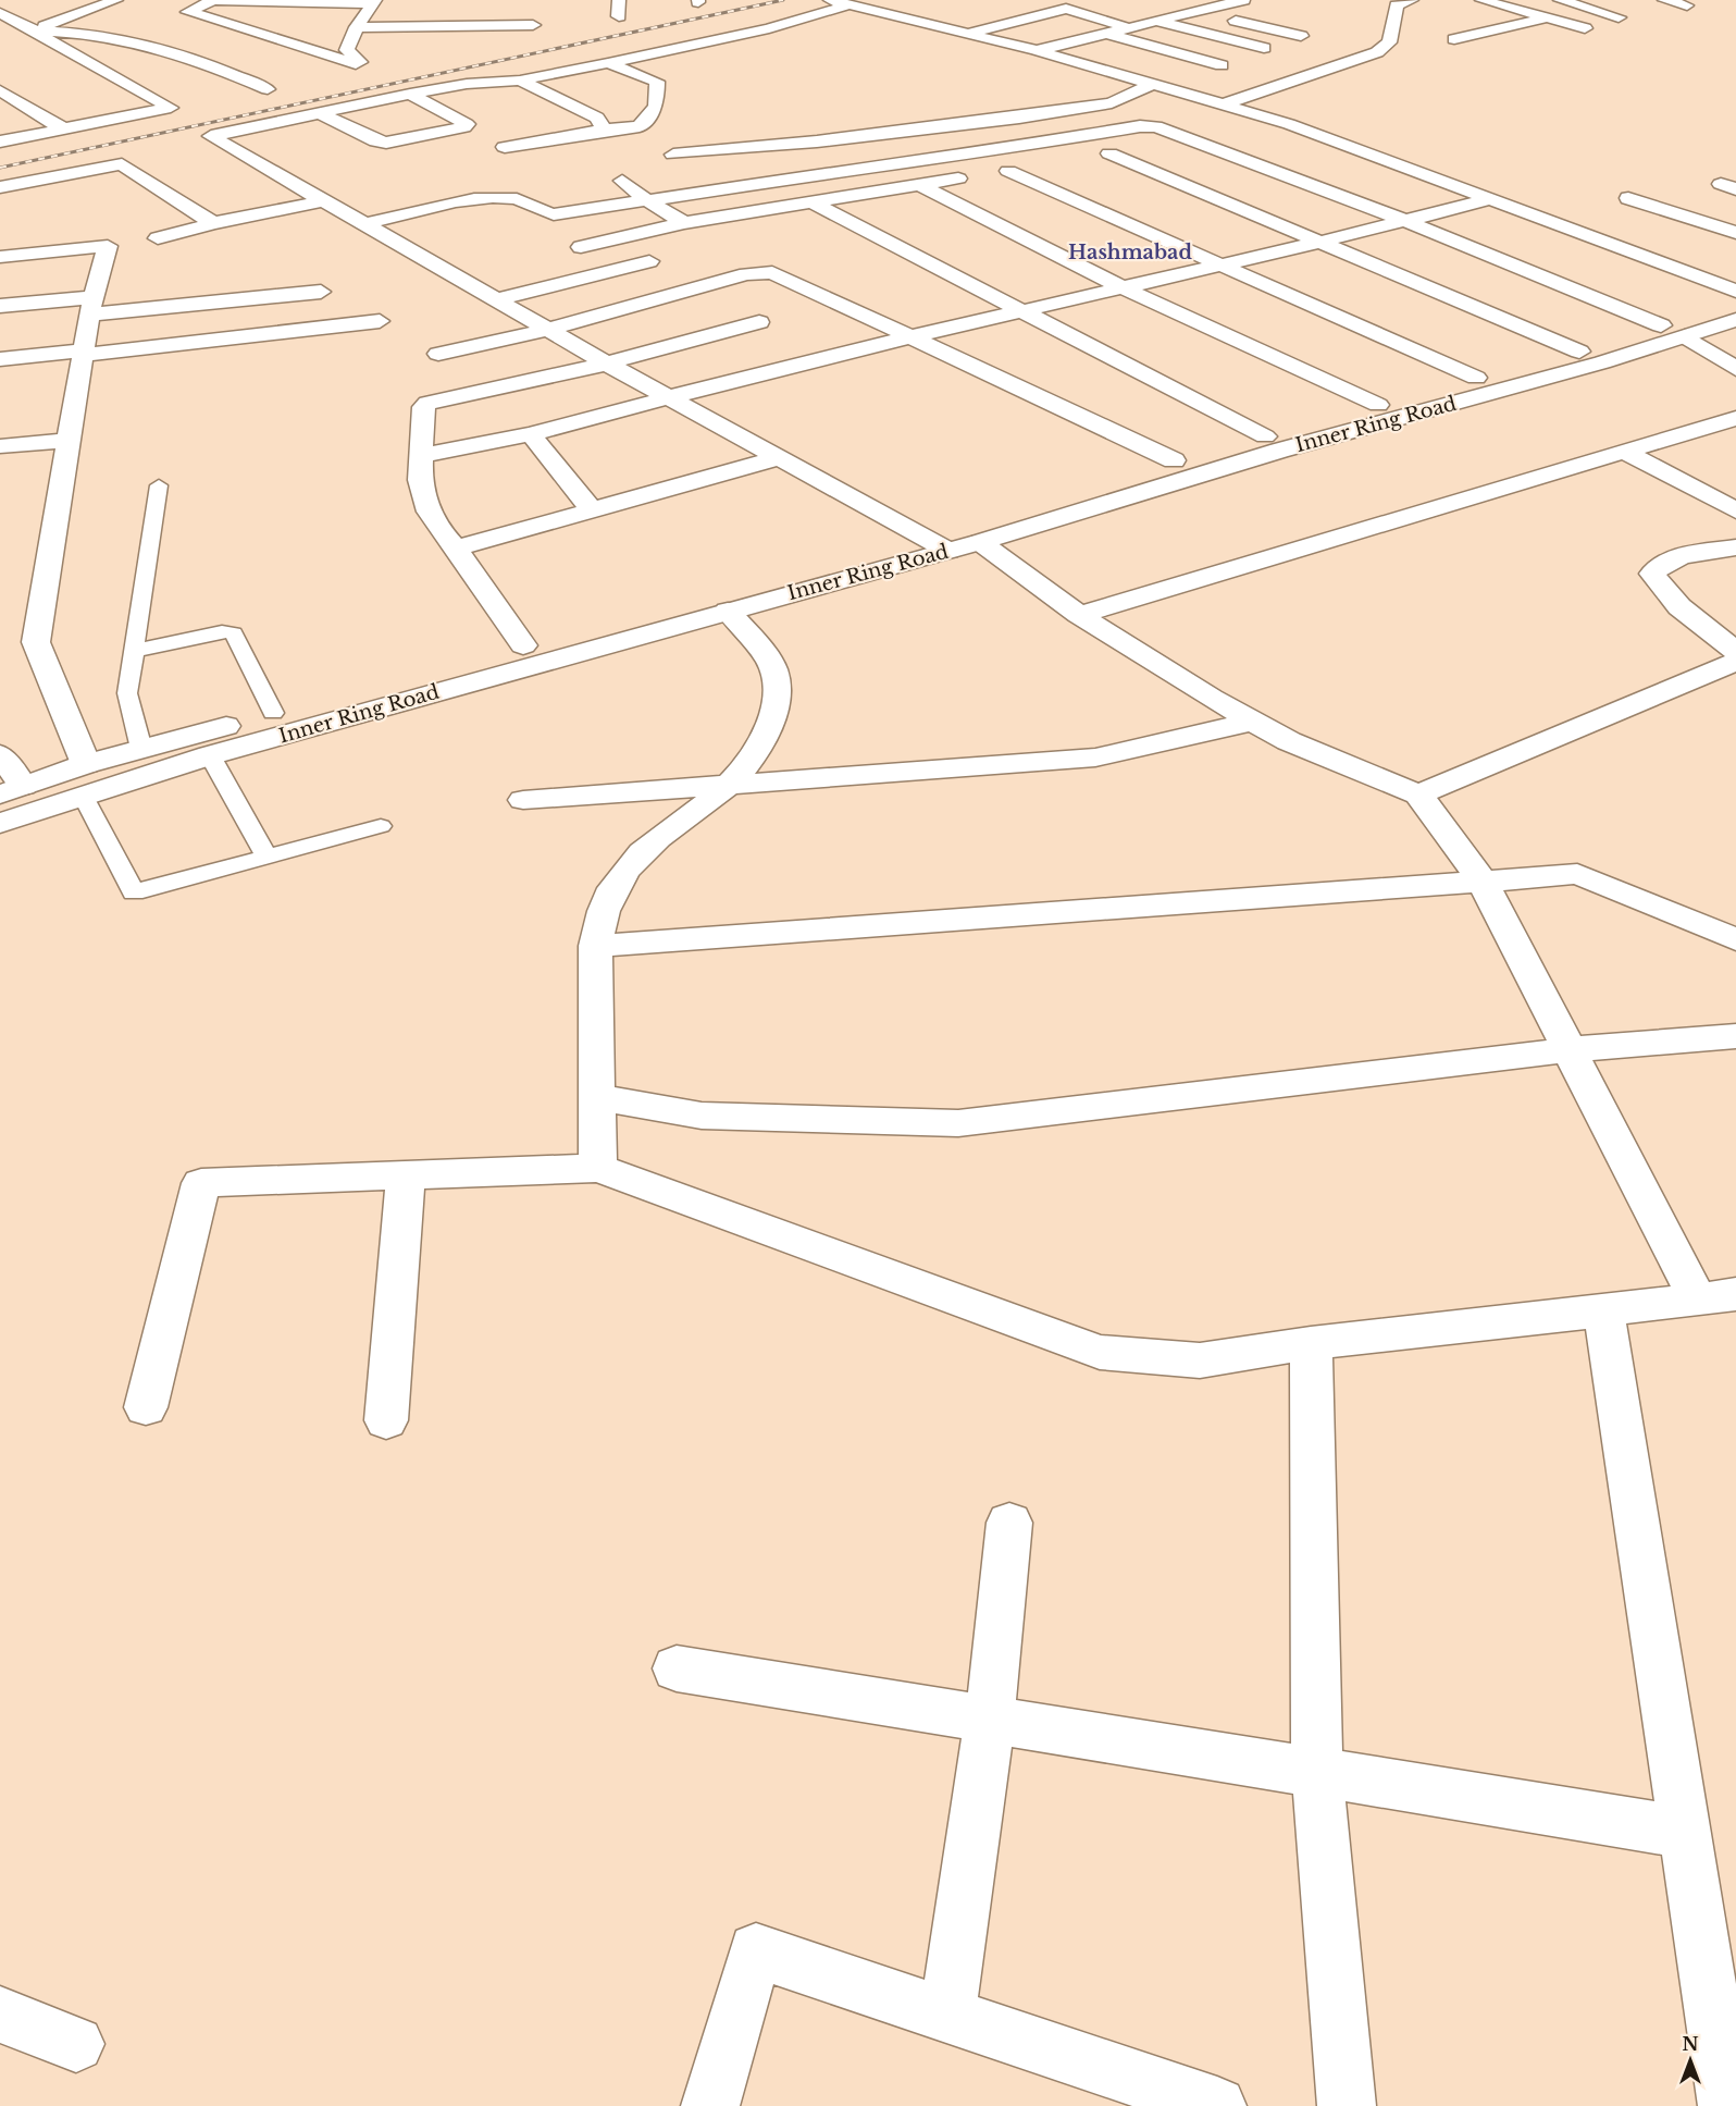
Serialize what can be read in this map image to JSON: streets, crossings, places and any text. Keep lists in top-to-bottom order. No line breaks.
{"streets":{"main road":["Inner Ring Road"]},"districts":["Hashmabad"],"north":"top"}
